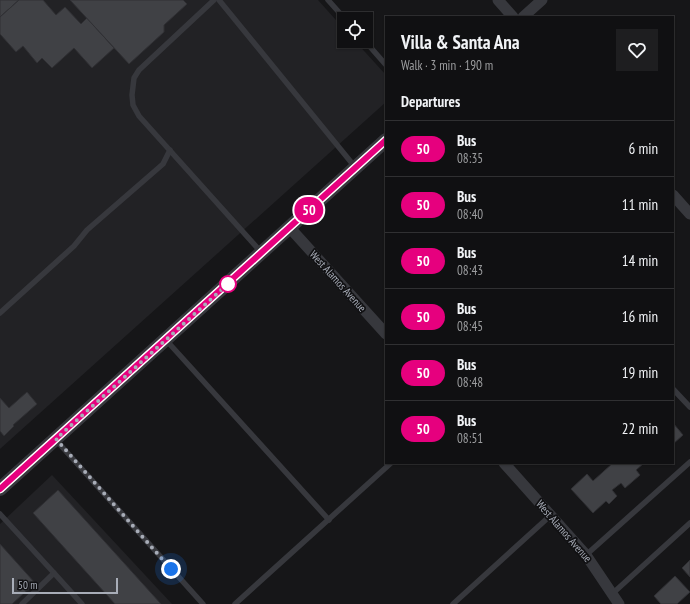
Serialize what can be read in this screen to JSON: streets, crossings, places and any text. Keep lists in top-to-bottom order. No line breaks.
{"streets":{"street":["West Alamos Avenue"]},"lines":["bus line 50"],"scale_bar":"50 m","page":{"on_map":"50","heading":[["Villa & Santa Ana","Walk · 3 min · 190 m"],"Departures"],"list":[{"mark":"50","name":"Bus","note":"08:35","value":"6 min"},{"mark":"50","name":"Bus","note":"08:40","value":"11 min"},{"mark":"50","name":"Bus","note":"08:43","value":"14 min"},{"mark":"50","name":"Bus","note":"08:45","value":"16 min"},{"mark":"50","name":"Bus","note":"08:48","value":"19 min"},{"mark":"50","name":"Bus","note":"08:51","value":"22 min"}],"scale":"50 m"}}
